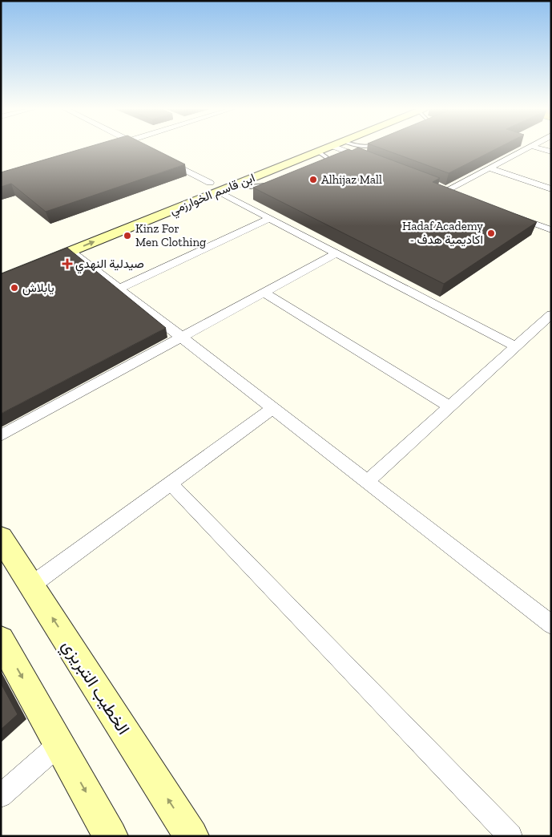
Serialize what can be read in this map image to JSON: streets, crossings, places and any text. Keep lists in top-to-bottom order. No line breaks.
{"streets":{"street":["ابن قاسم الخوارزمي","الخطيب التبريزي"]},"places":{"other":["Alhijaz Mall","Hadaf Academy - اكاديمية هدف","Kinz For Men Clothing","يابلاش"],"health":["صيدلية النهدي"]}}
